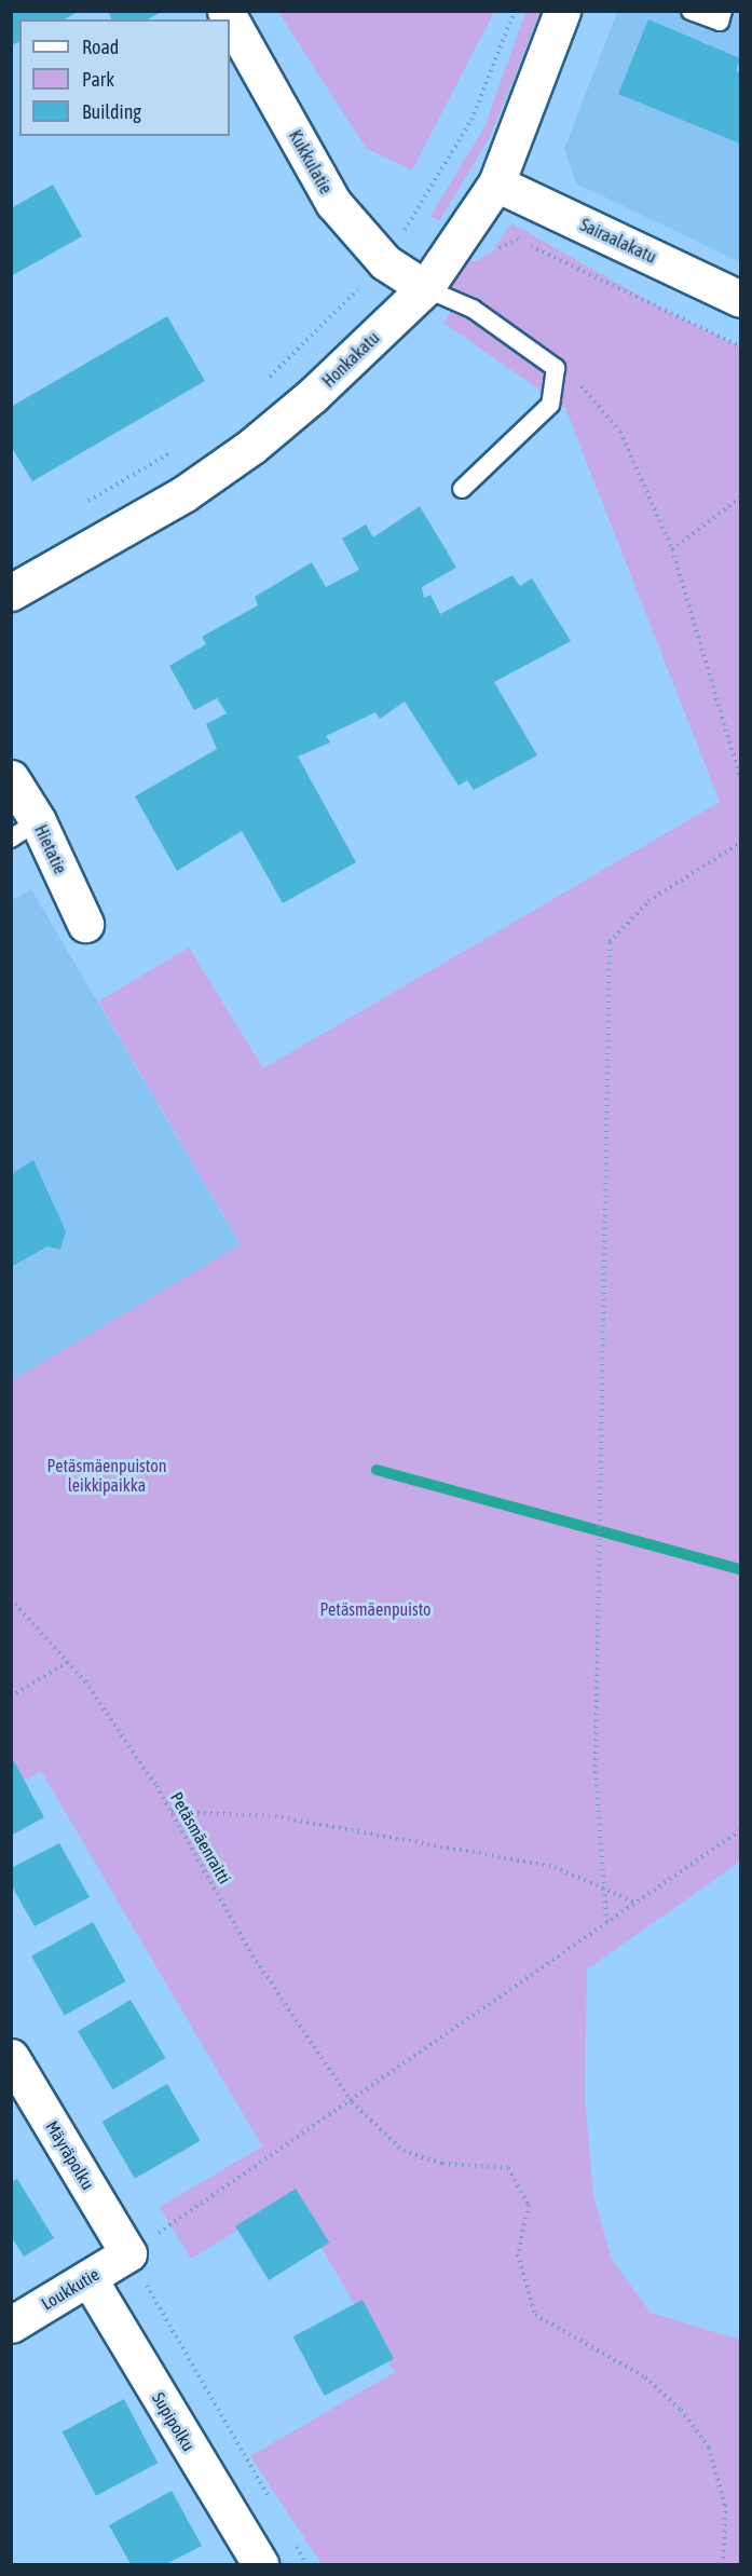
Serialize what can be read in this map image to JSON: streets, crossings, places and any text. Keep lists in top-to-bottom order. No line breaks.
{"streets":{"street":["Kukkulatie","Sairaalakatu","Honkakatu","Hietatie","Mäyräpolku","Loukkutie","Supipolku"],"path":["Petäsmäenraitti"]},"crossings":[["Kukkulatie","Honkakatu"],["Sairaalakatu","Honkakatu"],["Mäyräpolku","Loukkutie"],["Loukkutie","Supipolku"]],"parks":["Petäsmäenpuiston leikkipaikka","Petäsmäenpuisto"],"legend":["Road","Park","Building"]}
